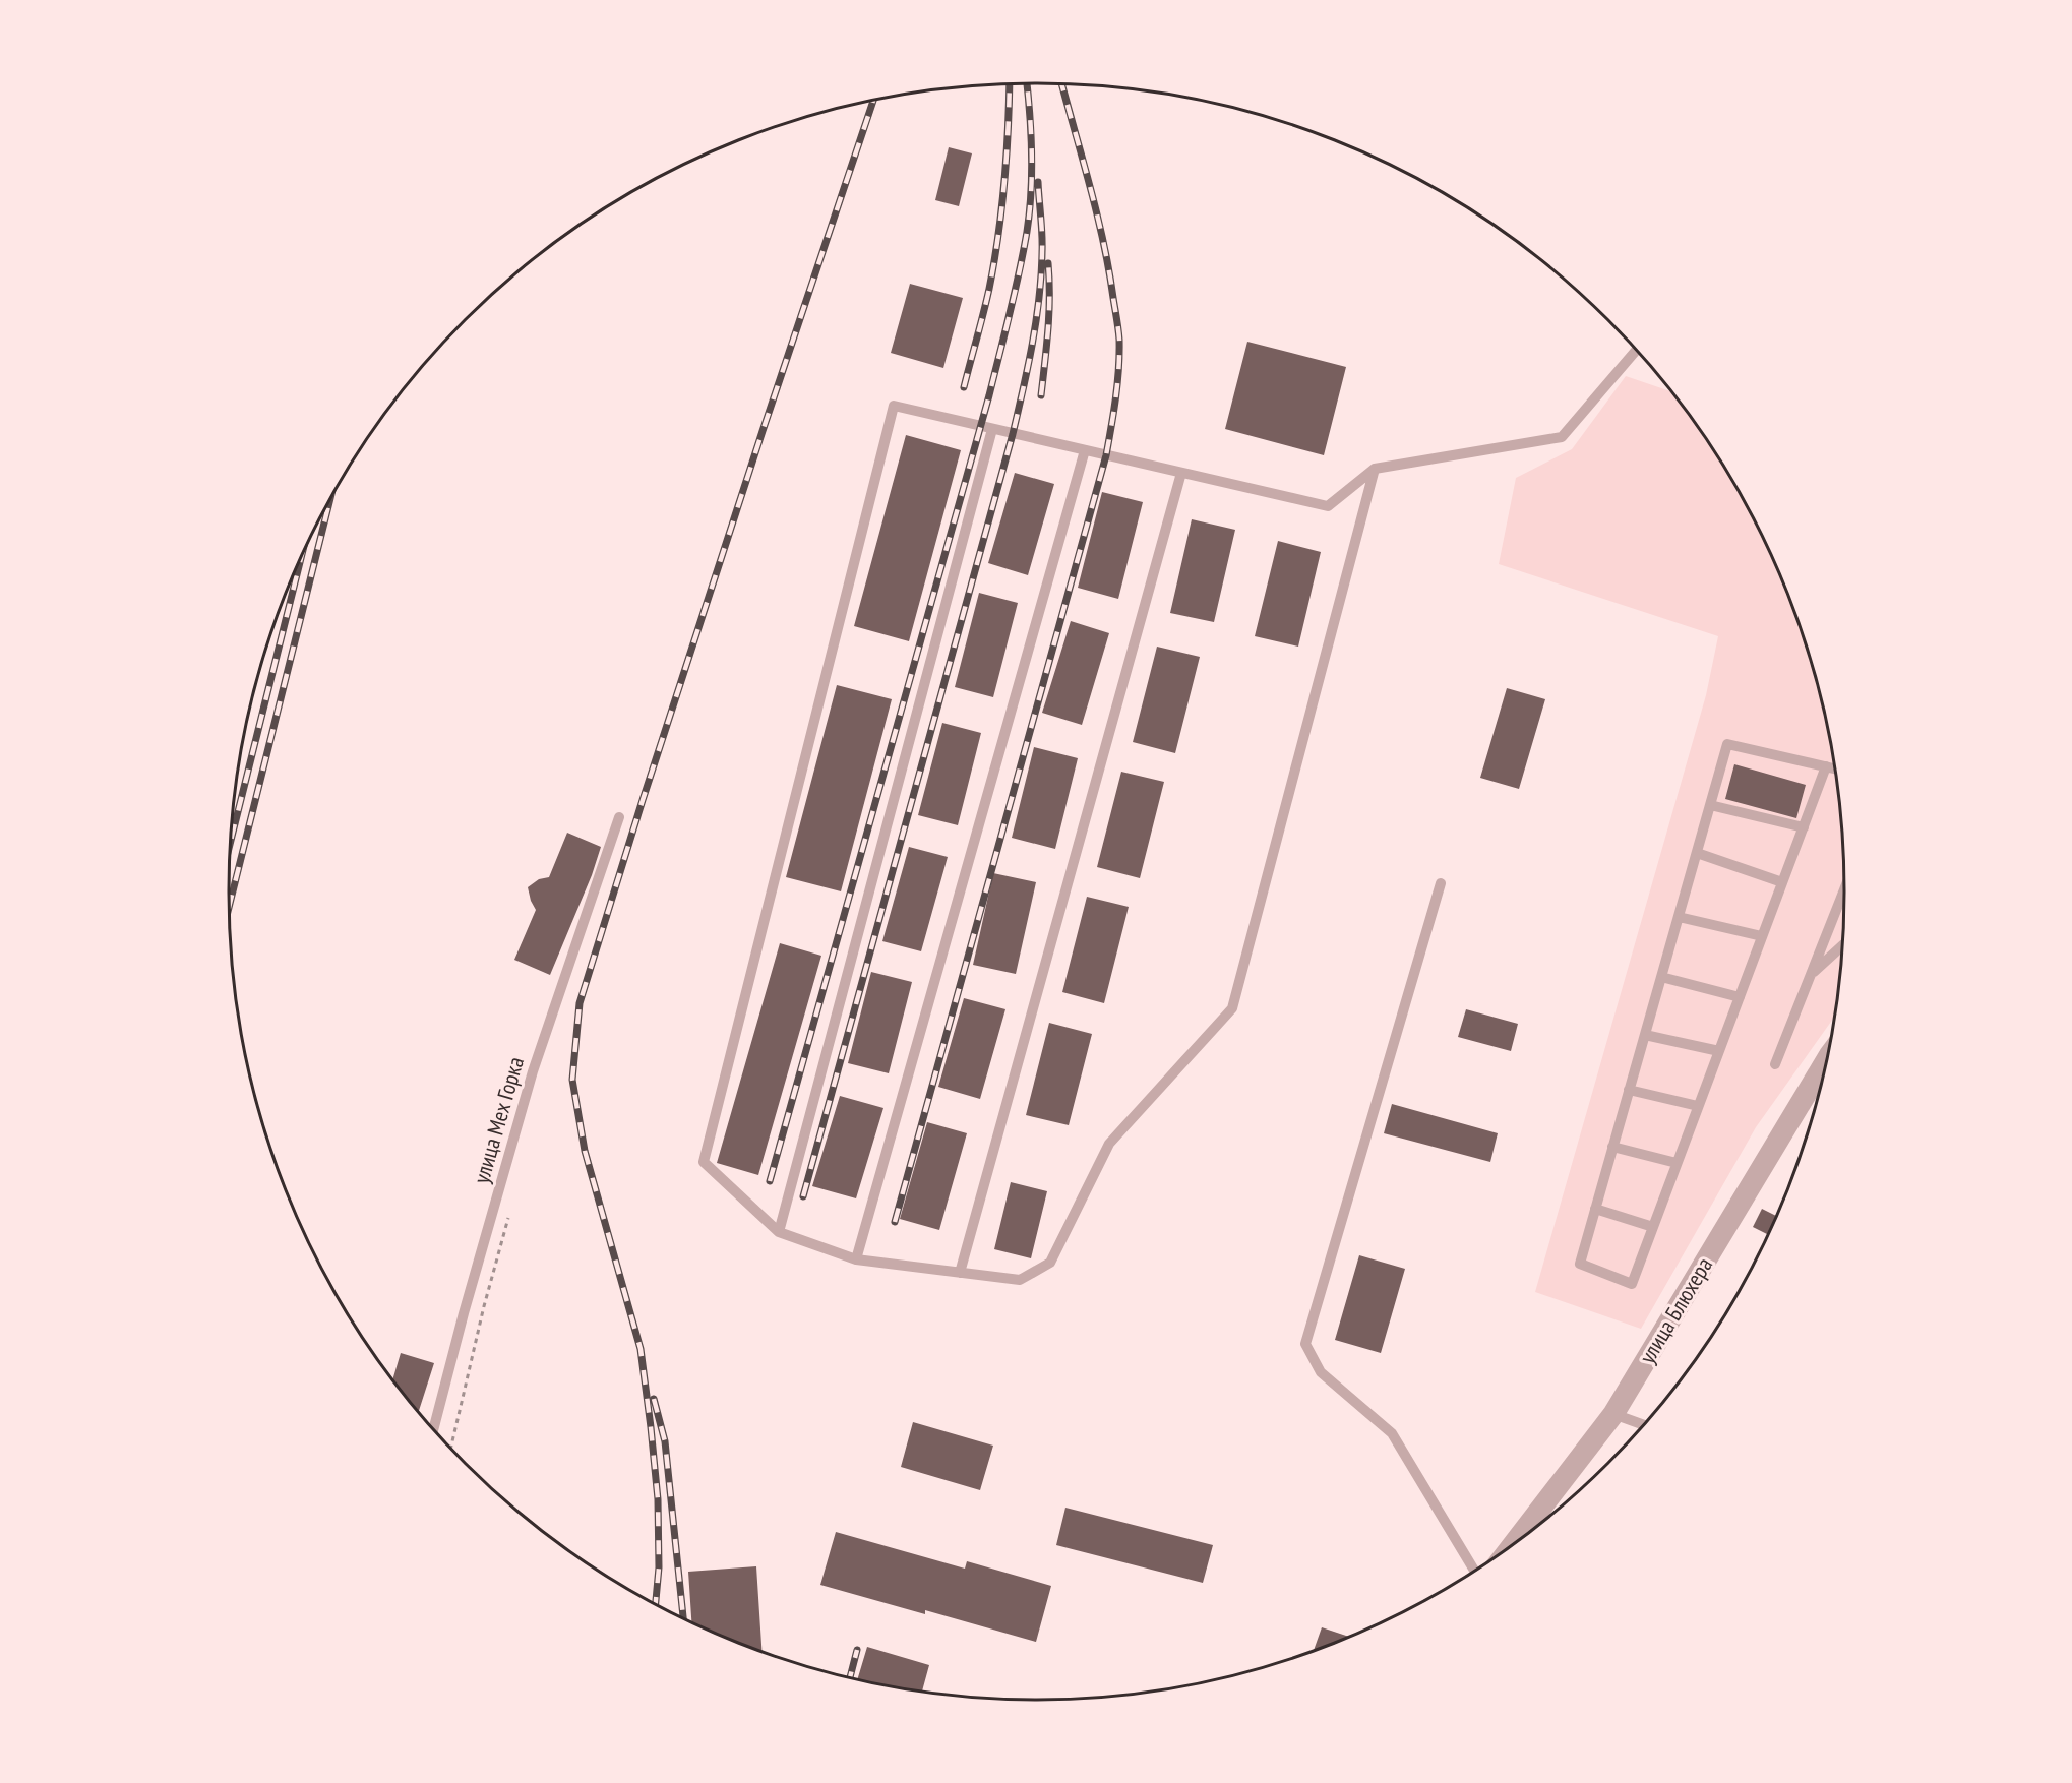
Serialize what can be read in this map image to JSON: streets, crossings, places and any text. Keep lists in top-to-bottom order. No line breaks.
{"streets":{"street":["улица Блюхера"],"lane":["улица Мех Горка"]}}
